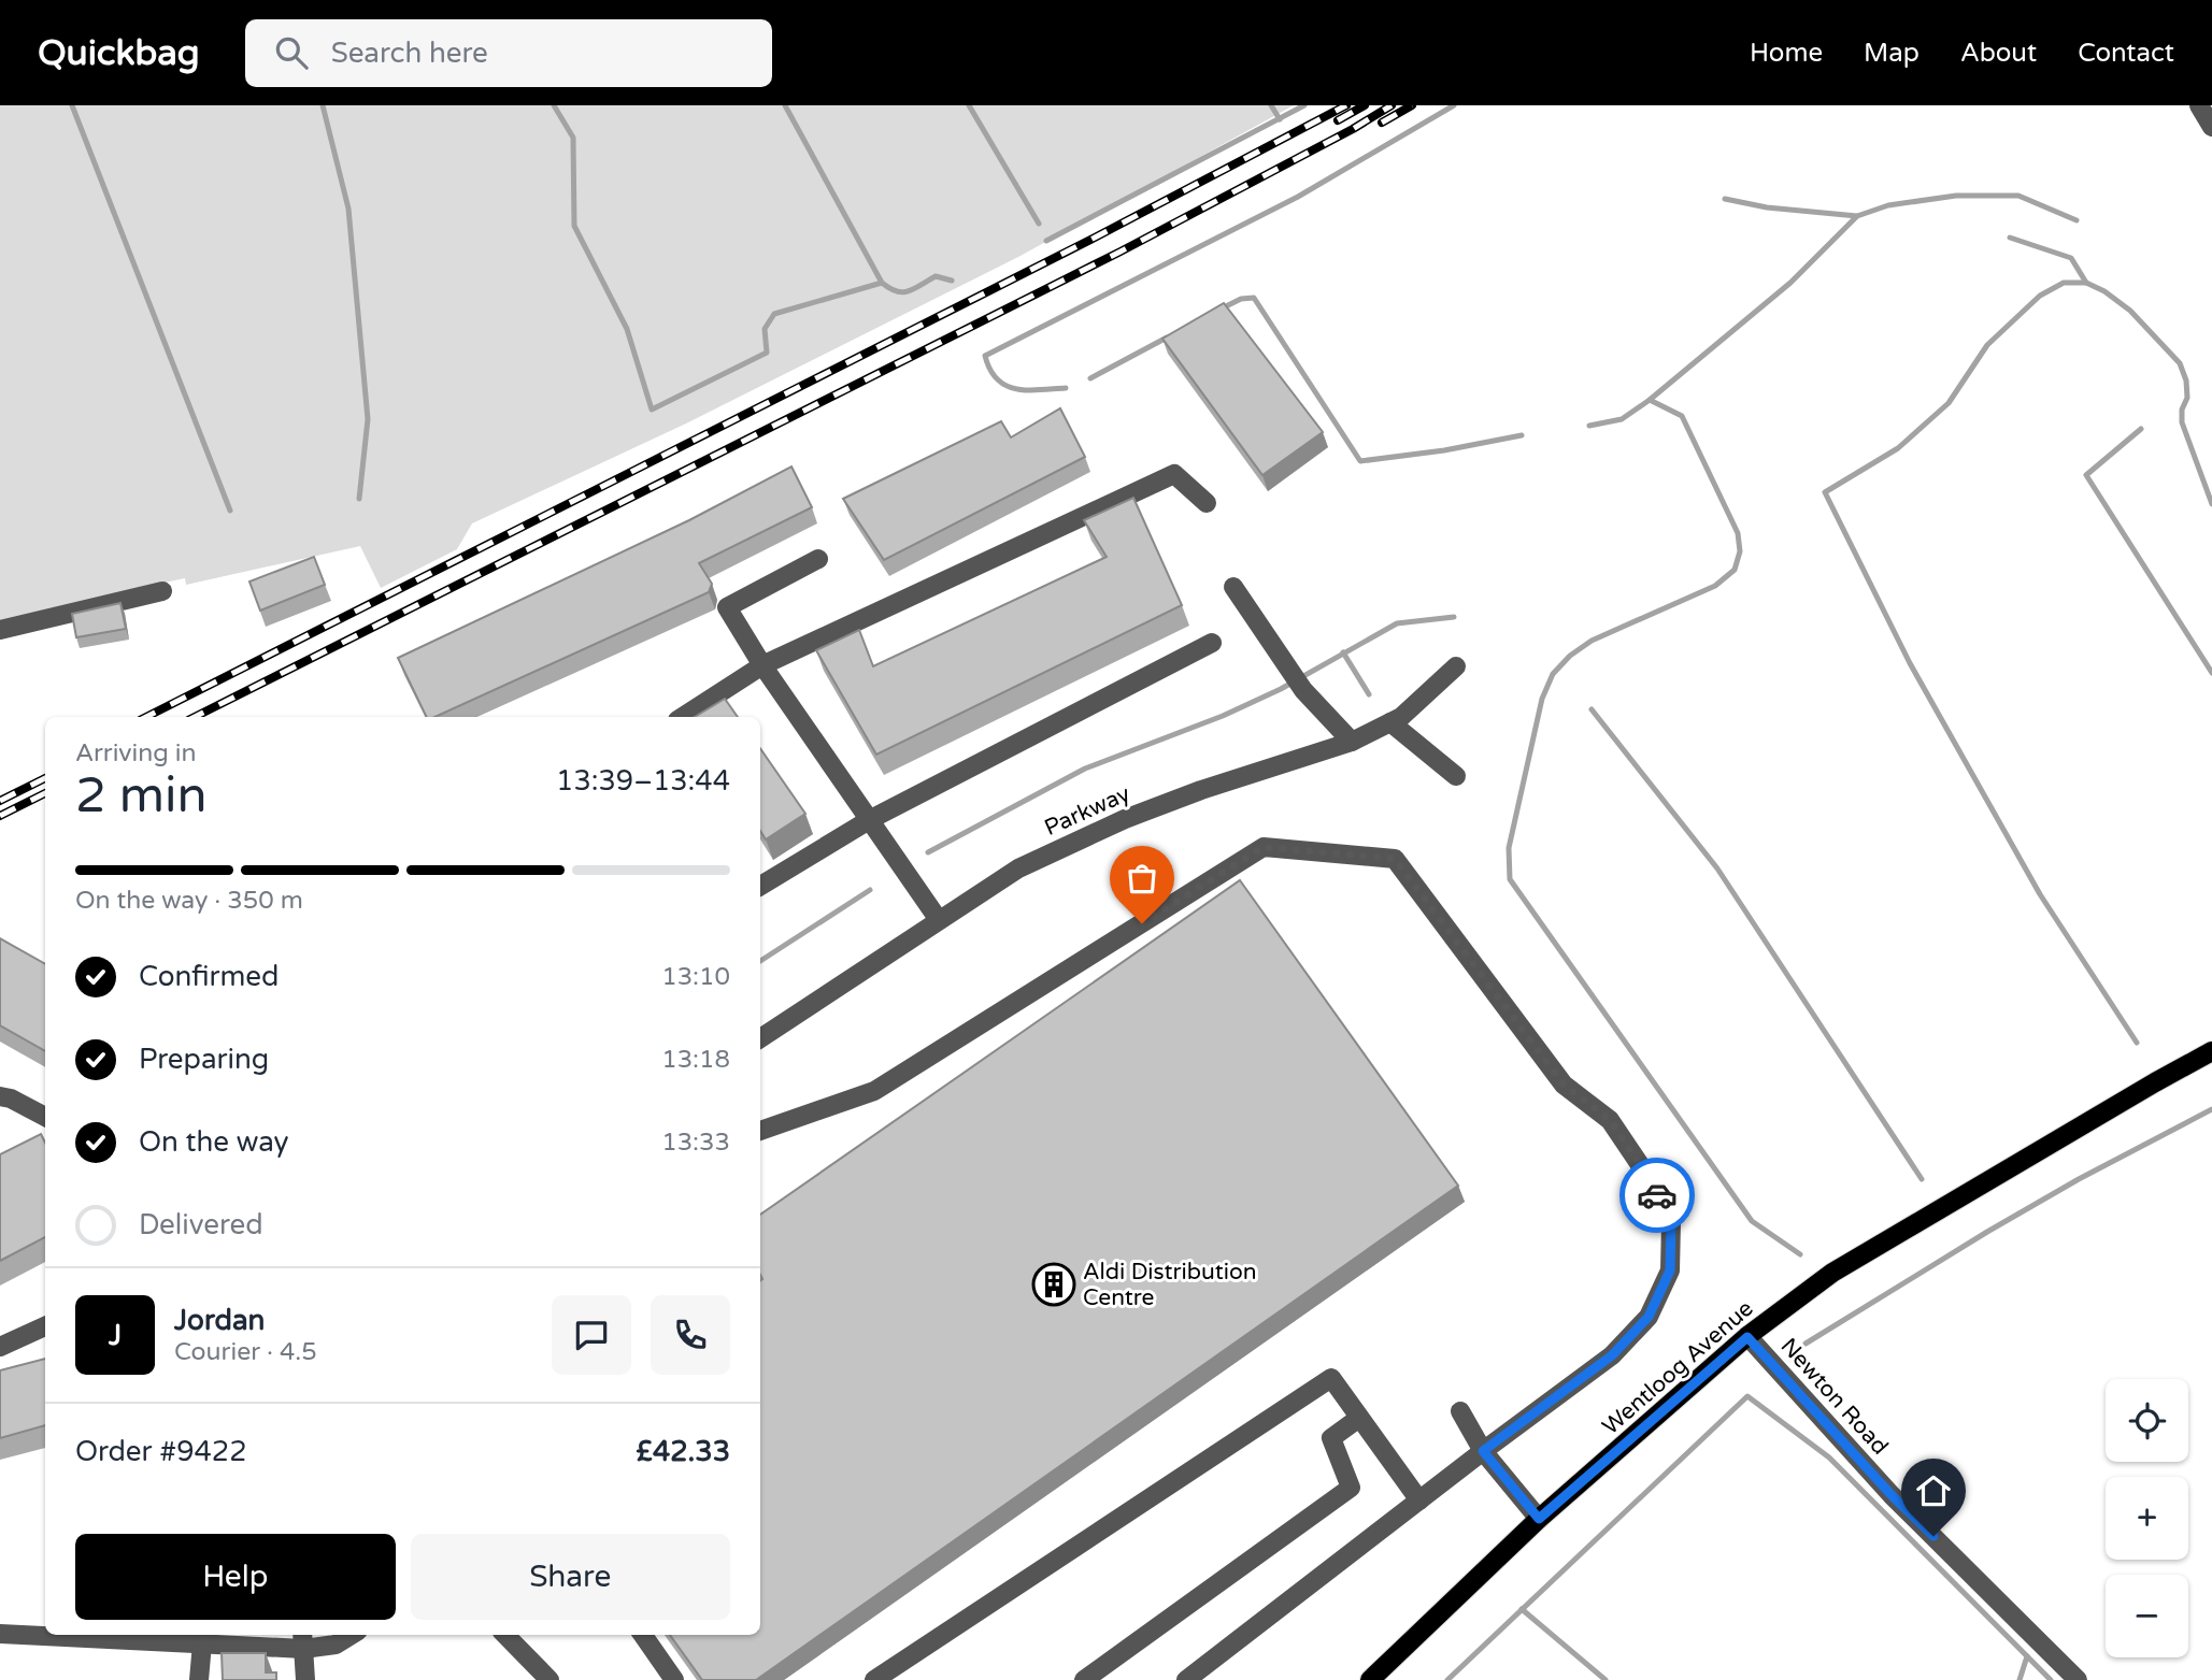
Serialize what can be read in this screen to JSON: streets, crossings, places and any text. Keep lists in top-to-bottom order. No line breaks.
{"streets":{"main road":["Wentloog Avenue"],"street":["Parkway","Newton Road"]},"crossings":[["Wentloog Avenue","Newton Road"]],"places":{"building":["Aldi Distribution Centre"]},"page":{"header":"Quickbag","search":"Search here","nav":["Home","Map","About","Contact"],"heading":["2 min","Arriving in","13:39–13:44"],"panel":["Jordan","Courier · 4.5","Order #9422","£42.33"],"bar":"On the way · 350 m","list":[["Confirmed","13:10"],["Preparing","13:18"],["On the way","13:33"],"Delivered"],"round":"J","map_buttons":["+","−"],"buttons":["Help","Share"]}}
